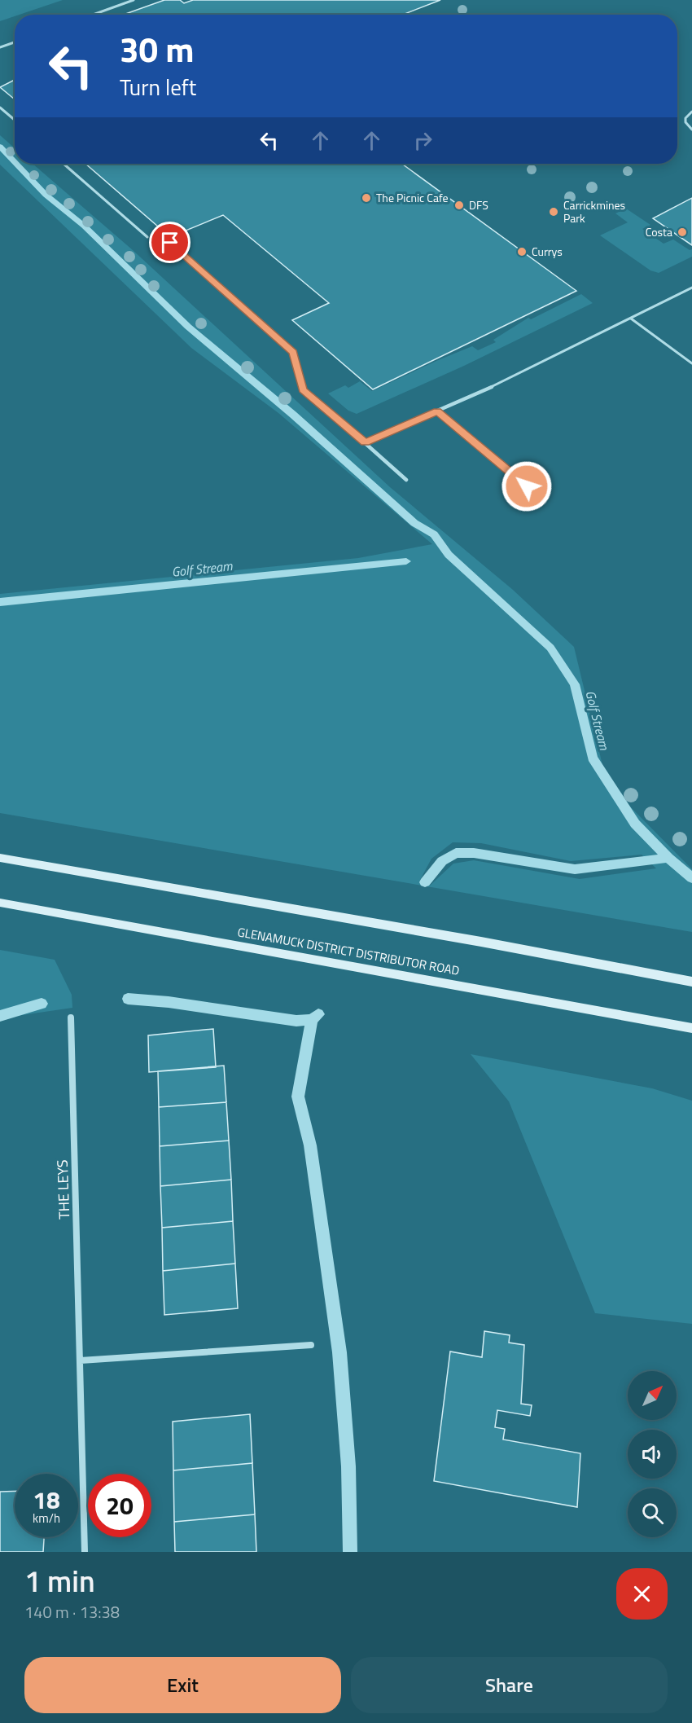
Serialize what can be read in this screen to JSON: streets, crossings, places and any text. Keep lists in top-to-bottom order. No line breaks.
{"streets":{"main road":["GLENAMUCK DISTRICT DISTRIBUTOR ROAD"],"street":["THE LEYS"]},"water":["Golf Stream"],"places":["The Picnic Cafe","DFS","Carrickmines Park","Costa","Currys"],"north":"top right","page":{"turn":["30 m","Turn left"],"speed":"18 km/h","limit":"20","heading":["1 min","140 m · 13:38"],"buttons":["Exit","Share"]}}
